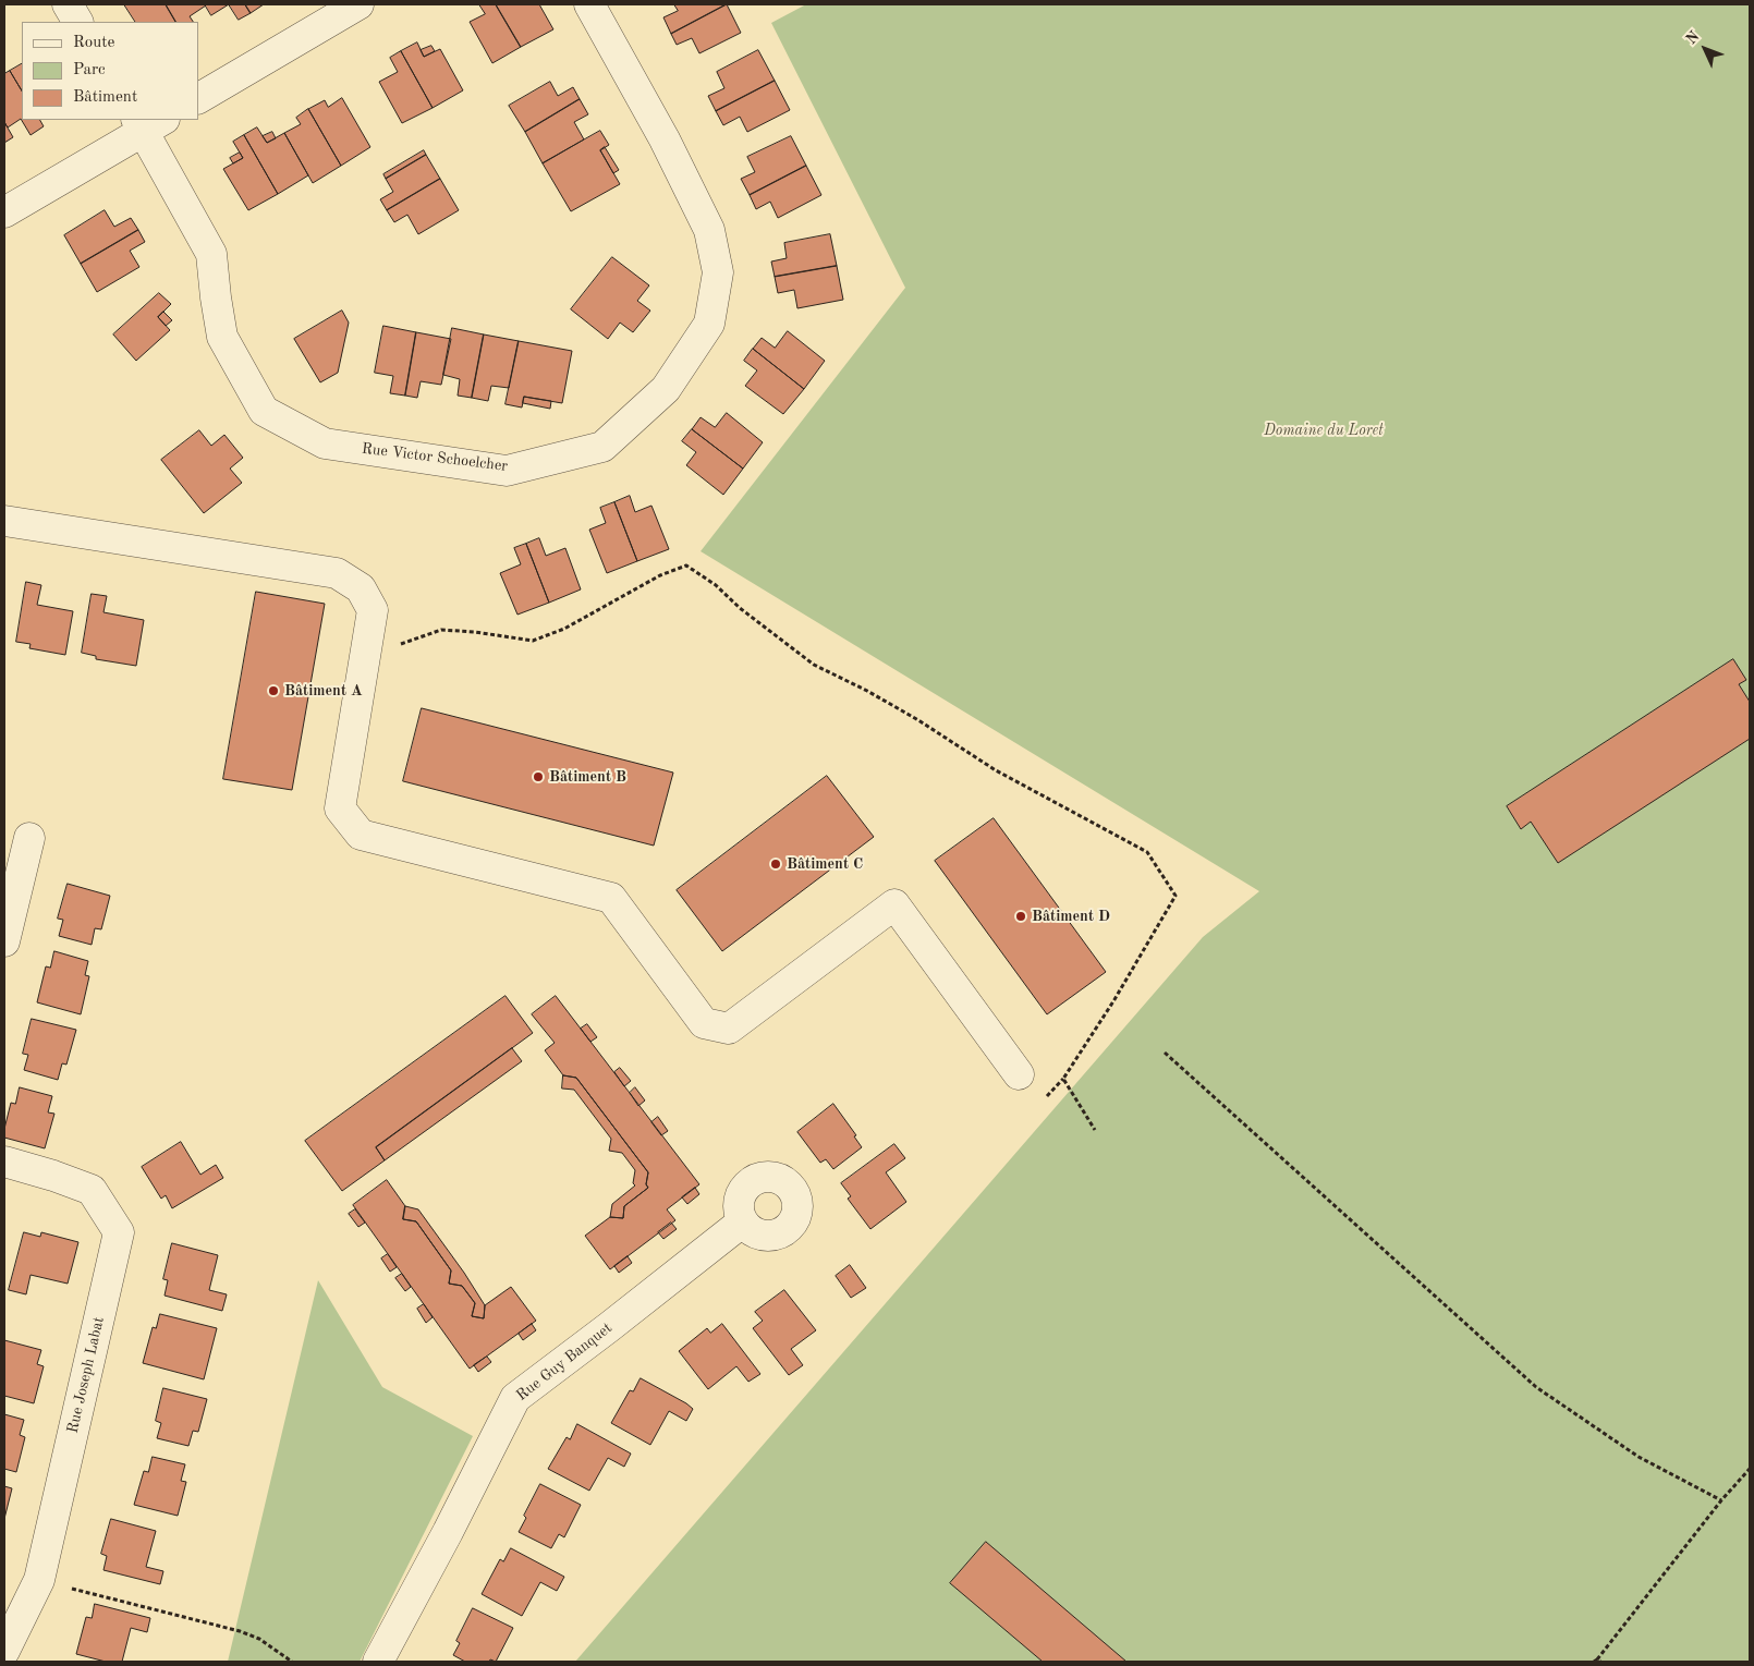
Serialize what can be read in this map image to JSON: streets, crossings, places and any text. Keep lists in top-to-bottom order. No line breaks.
{"streets":{"street":["Rue Victor Schoelcher","Rue Guy Banquet","Rue Joseph Labat"]},"parks":["Domaine du Loret"],"places":["Bâtiment A","Bâtiment B","Bâtiment C","Bâtiment D"],"legend":["Route","Parc","Bâtiment"],"north":"top left"}
